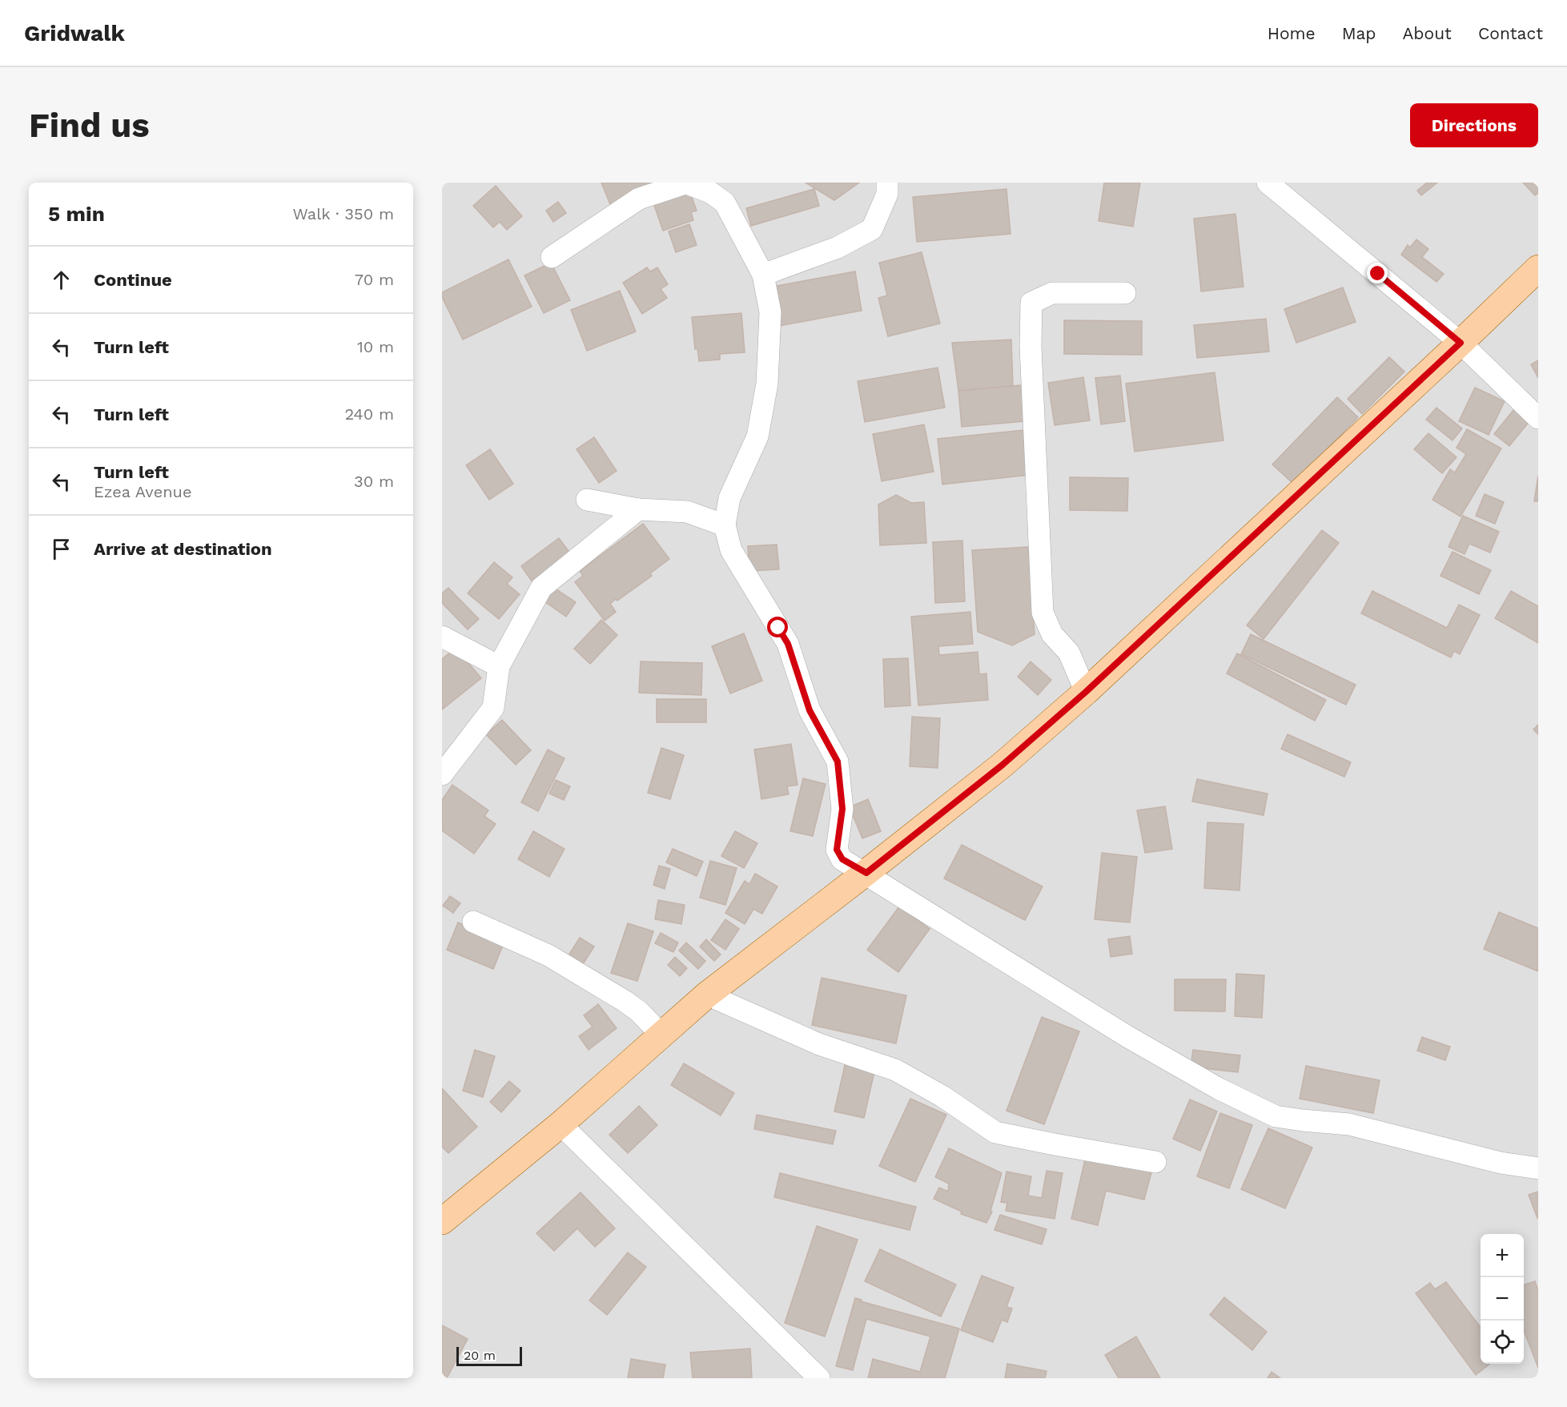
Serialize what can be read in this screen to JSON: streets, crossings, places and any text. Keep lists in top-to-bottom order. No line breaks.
{"scale_bar":"20 m","page":{"header":"Gridwalk","nav":["Home","Map","About","Contact"],"buttons":"Directions","title":"Find us","heading":["5 min","Walk · 350 m"],"list":[["Continue","70 m"],["Turn left","10 m"],["Turn left","240 m"],["Turn left","Ezea Avenue","30 m"],"Arrive at destination"],"map_buttons":["+","−"],"scale":"20 m"}}
